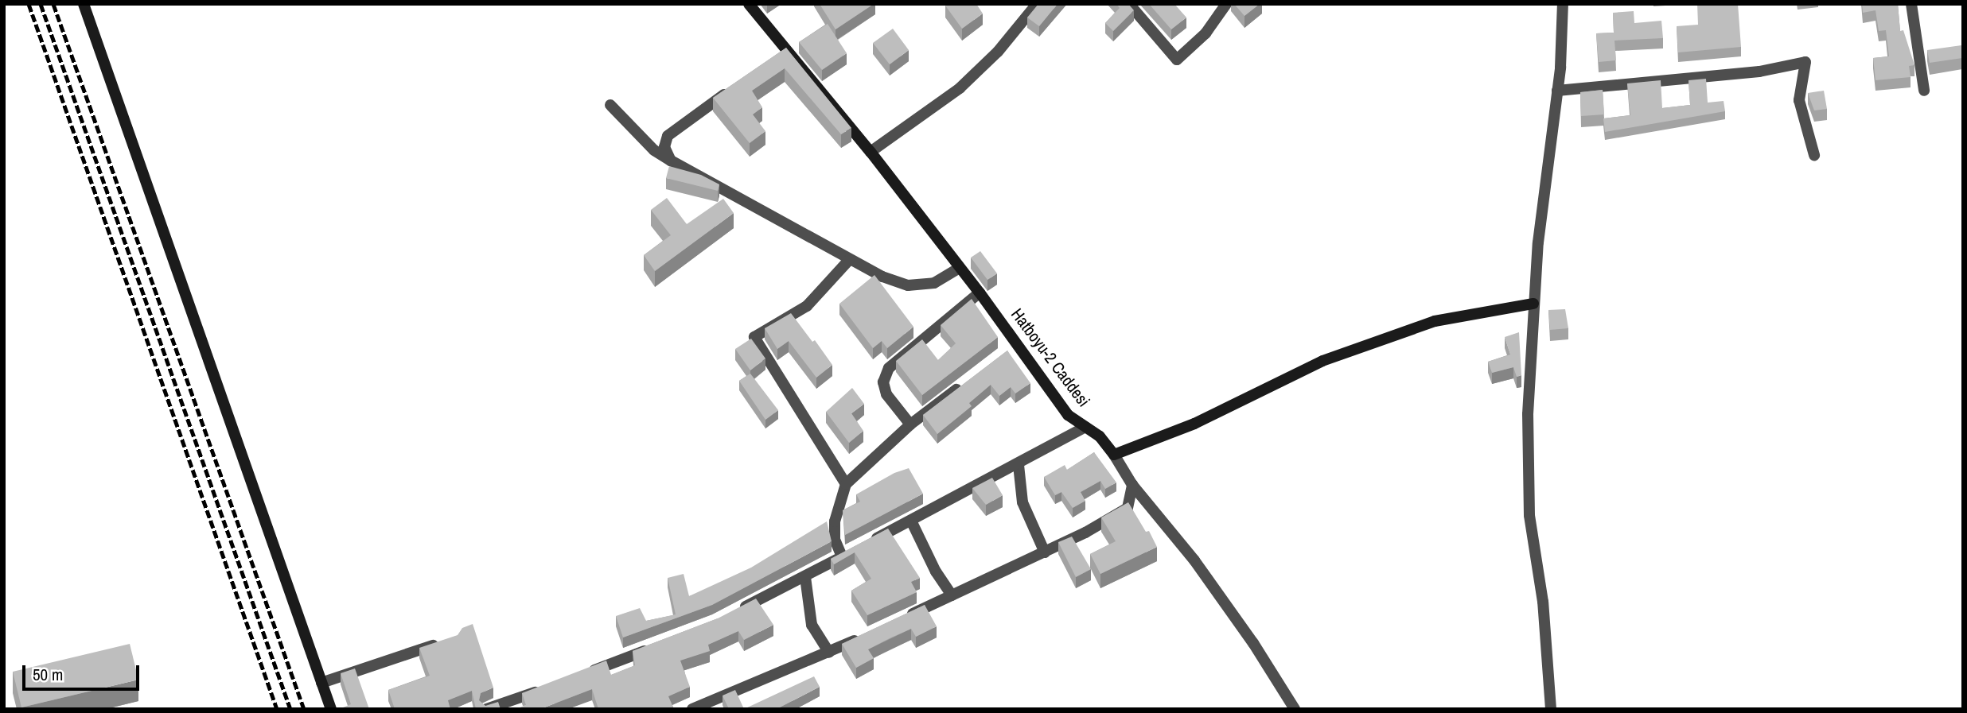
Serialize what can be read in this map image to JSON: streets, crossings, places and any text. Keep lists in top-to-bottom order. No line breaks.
{"streets":{"main road":["Hatboyu-2 Caddesi"]},"scale_bar":"50 m"}
